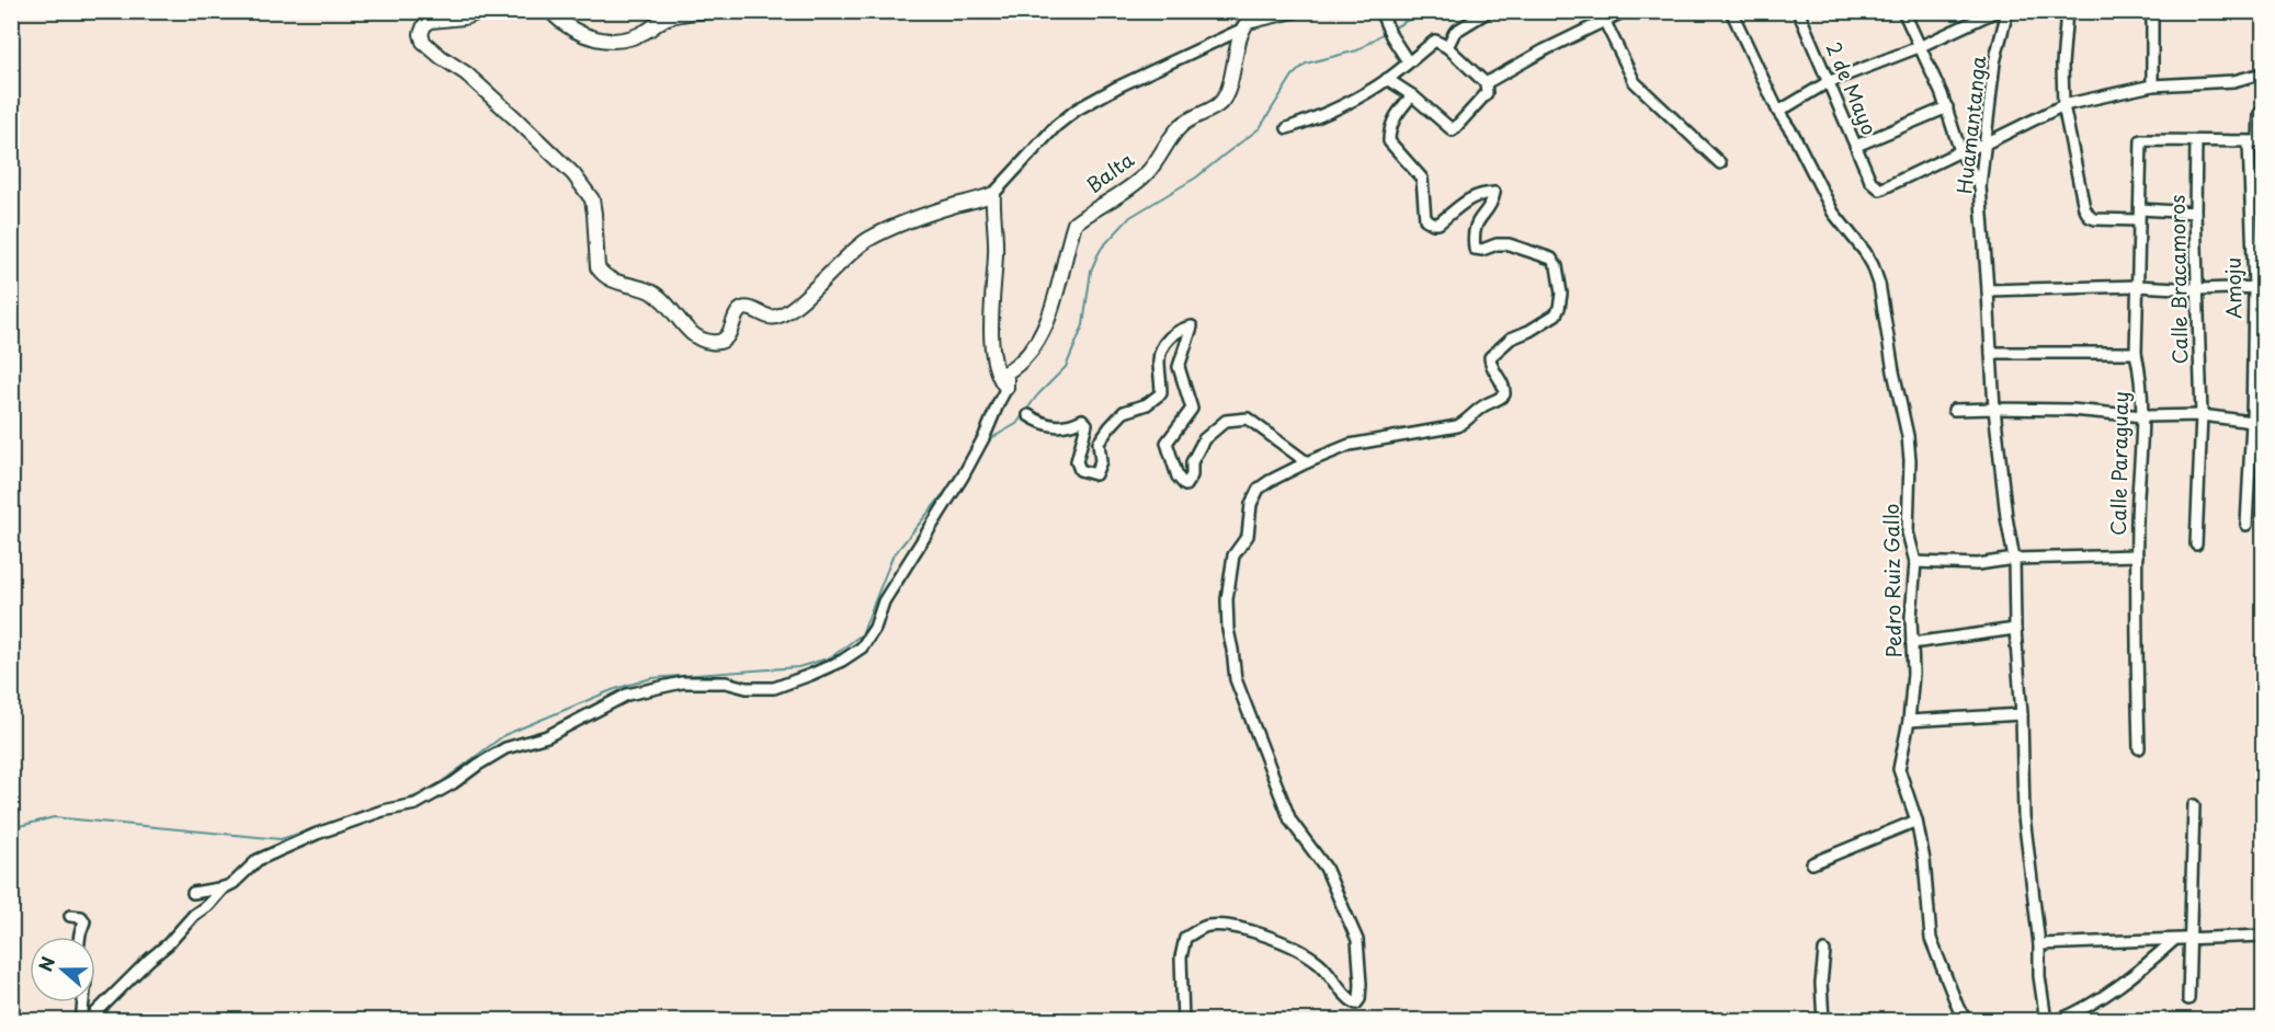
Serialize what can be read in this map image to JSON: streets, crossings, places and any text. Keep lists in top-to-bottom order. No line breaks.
{"streets":{"street":["2 de Mayo","Huamantanga","Balta","Calle Bracamoros","Amoju","Calle Paraguay","Pedro Ruiz Gallo"]},"crossings":[["Calle Bracamoros","Calle Paraguay"]],"north":"left"}
